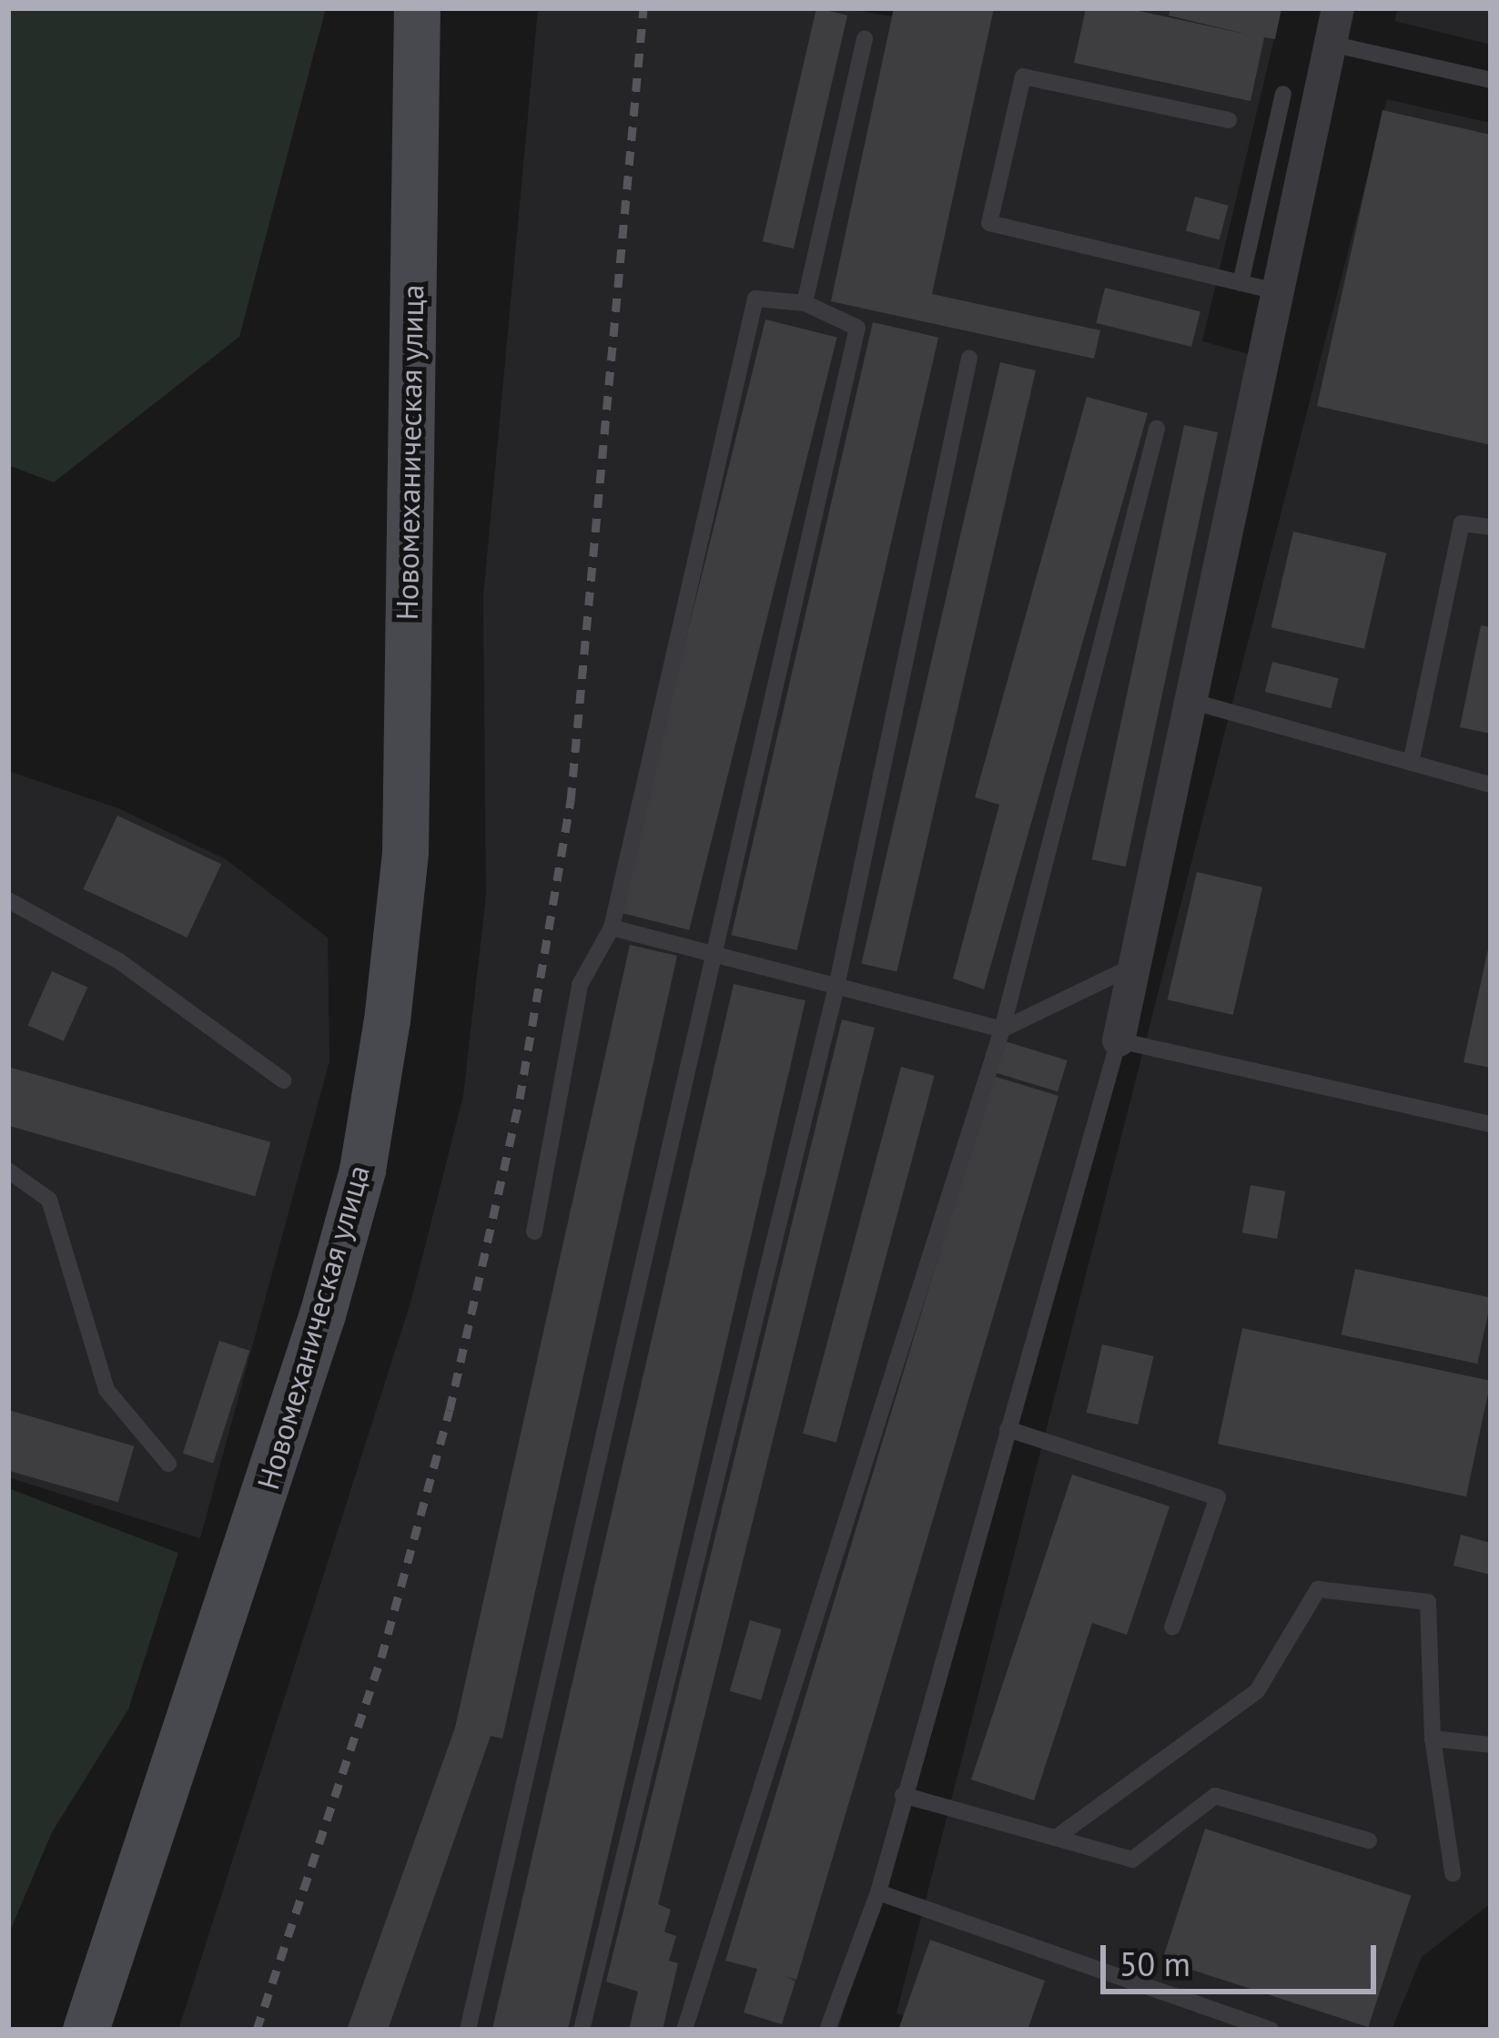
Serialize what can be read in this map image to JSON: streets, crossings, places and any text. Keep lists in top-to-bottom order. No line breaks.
{"streets":{"main road":["Новомеханическая улица"]},"scale_bar":"50 m"}
